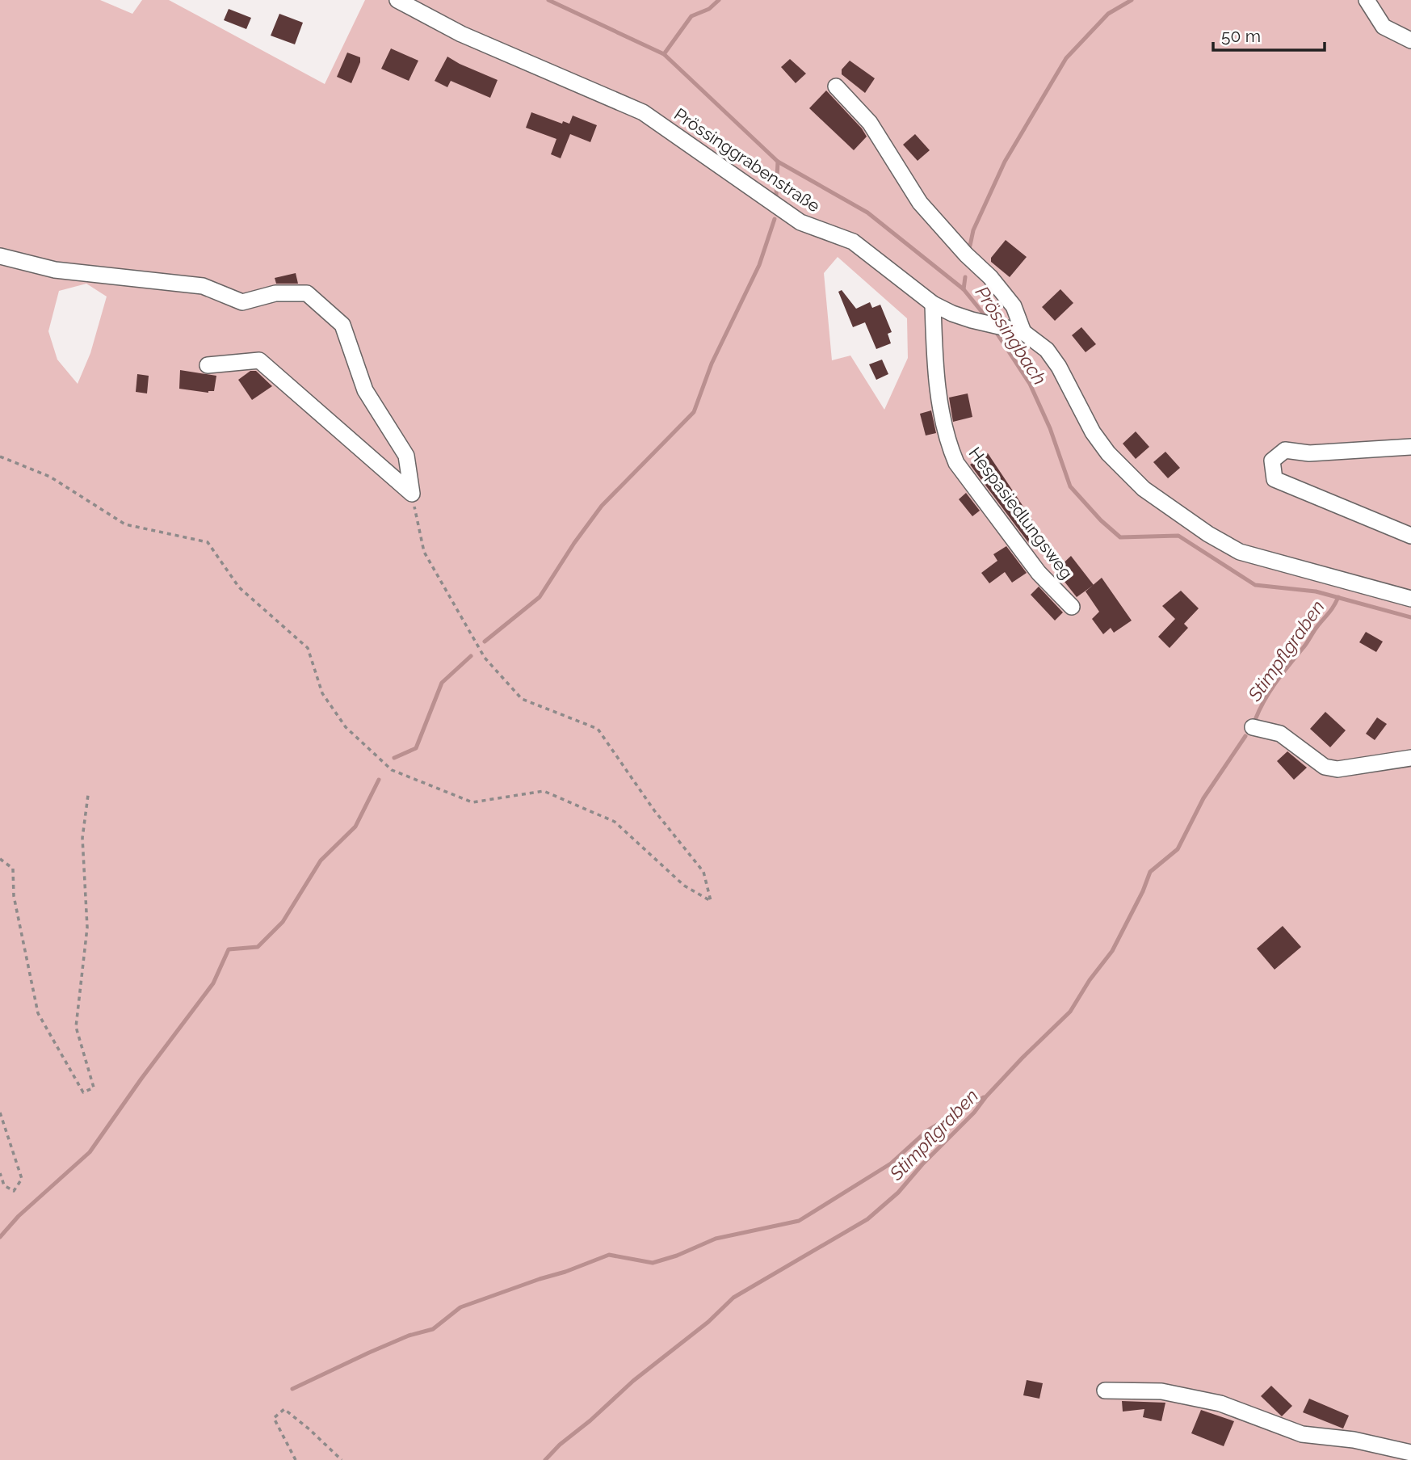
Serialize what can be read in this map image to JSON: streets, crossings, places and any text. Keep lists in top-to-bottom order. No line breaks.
{"streets":{"street":["Prössinggrabenstraße","Hespasiedlungsweg"]},"crossings":[["Prössinggrabenstraße","Hespasiedlungsweg"]],"water":["Prössingbach","Stimpflgraben"],"scale_bar":"50 m"}
